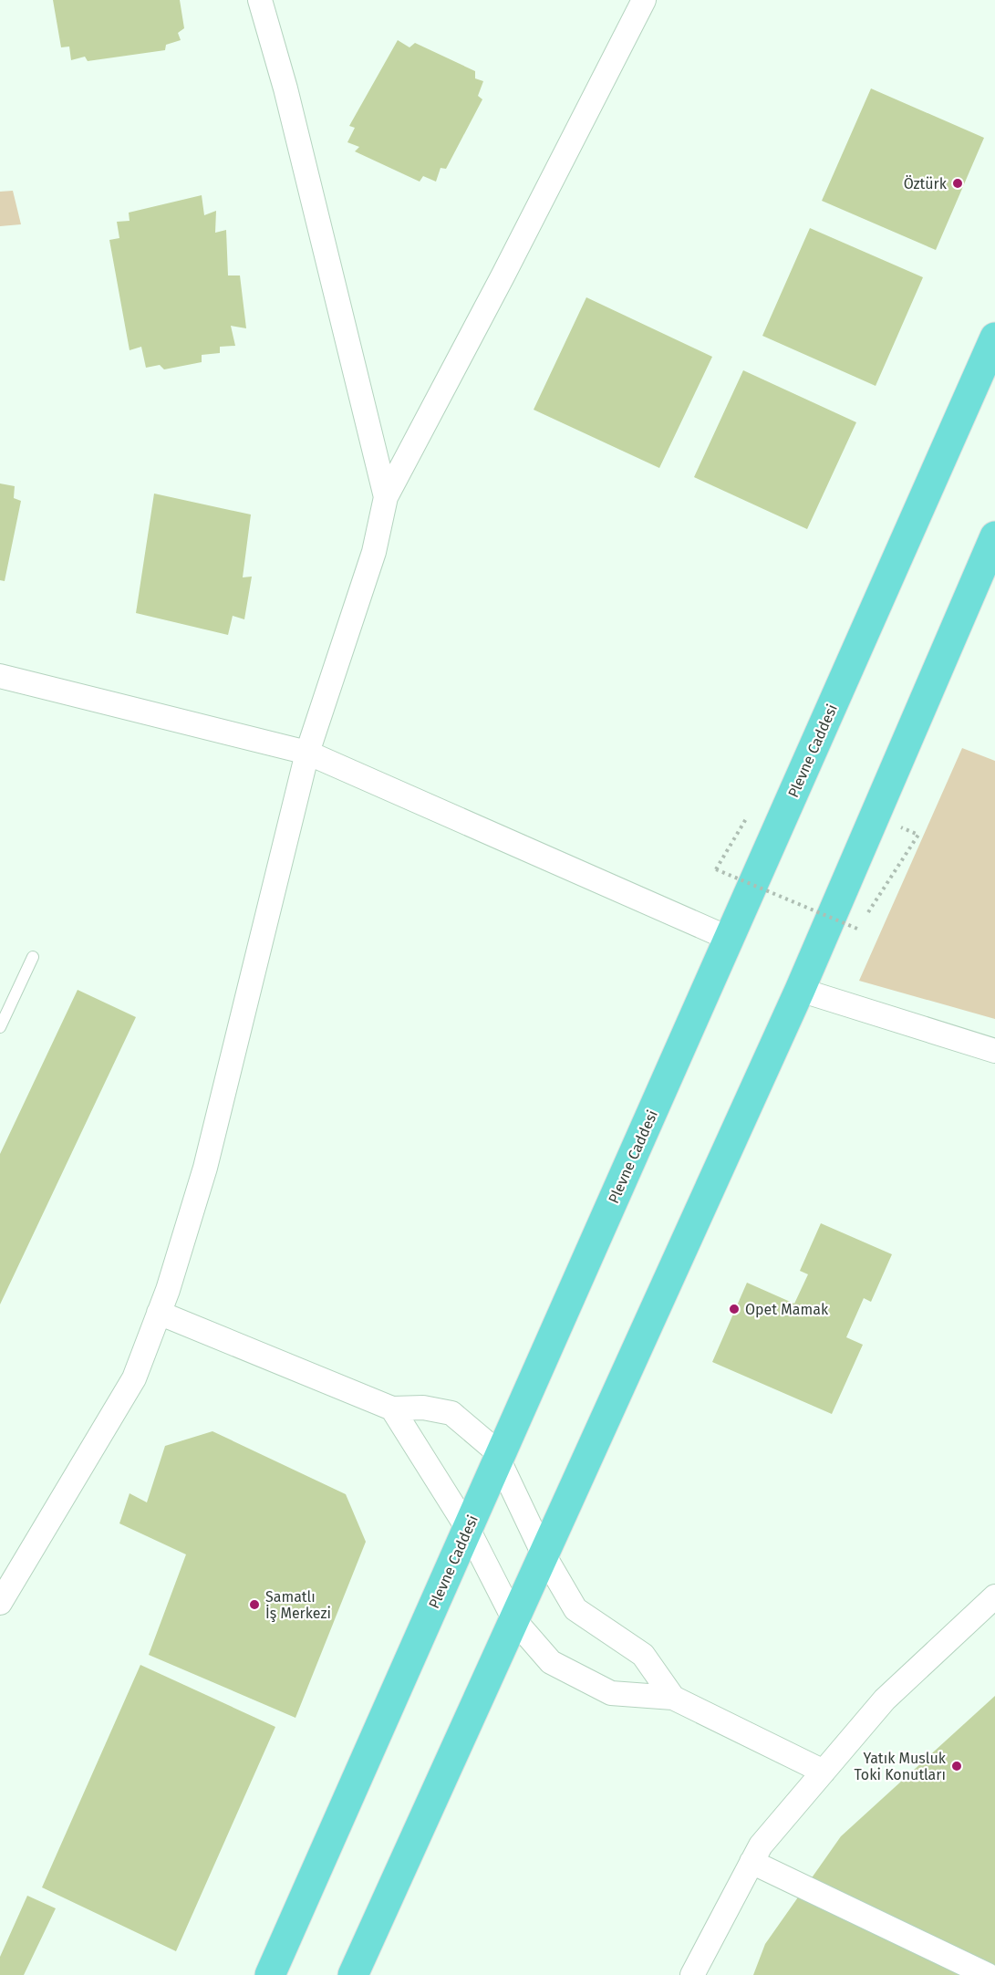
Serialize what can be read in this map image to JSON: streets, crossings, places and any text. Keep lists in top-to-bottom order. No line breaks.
{"streets":{"main road":["Plevne Caddesi"]},"places":["Öztürk","Opet Mamak","Samatlı İş Merkezi","Yatık Musluk Toki Konutları"]}
